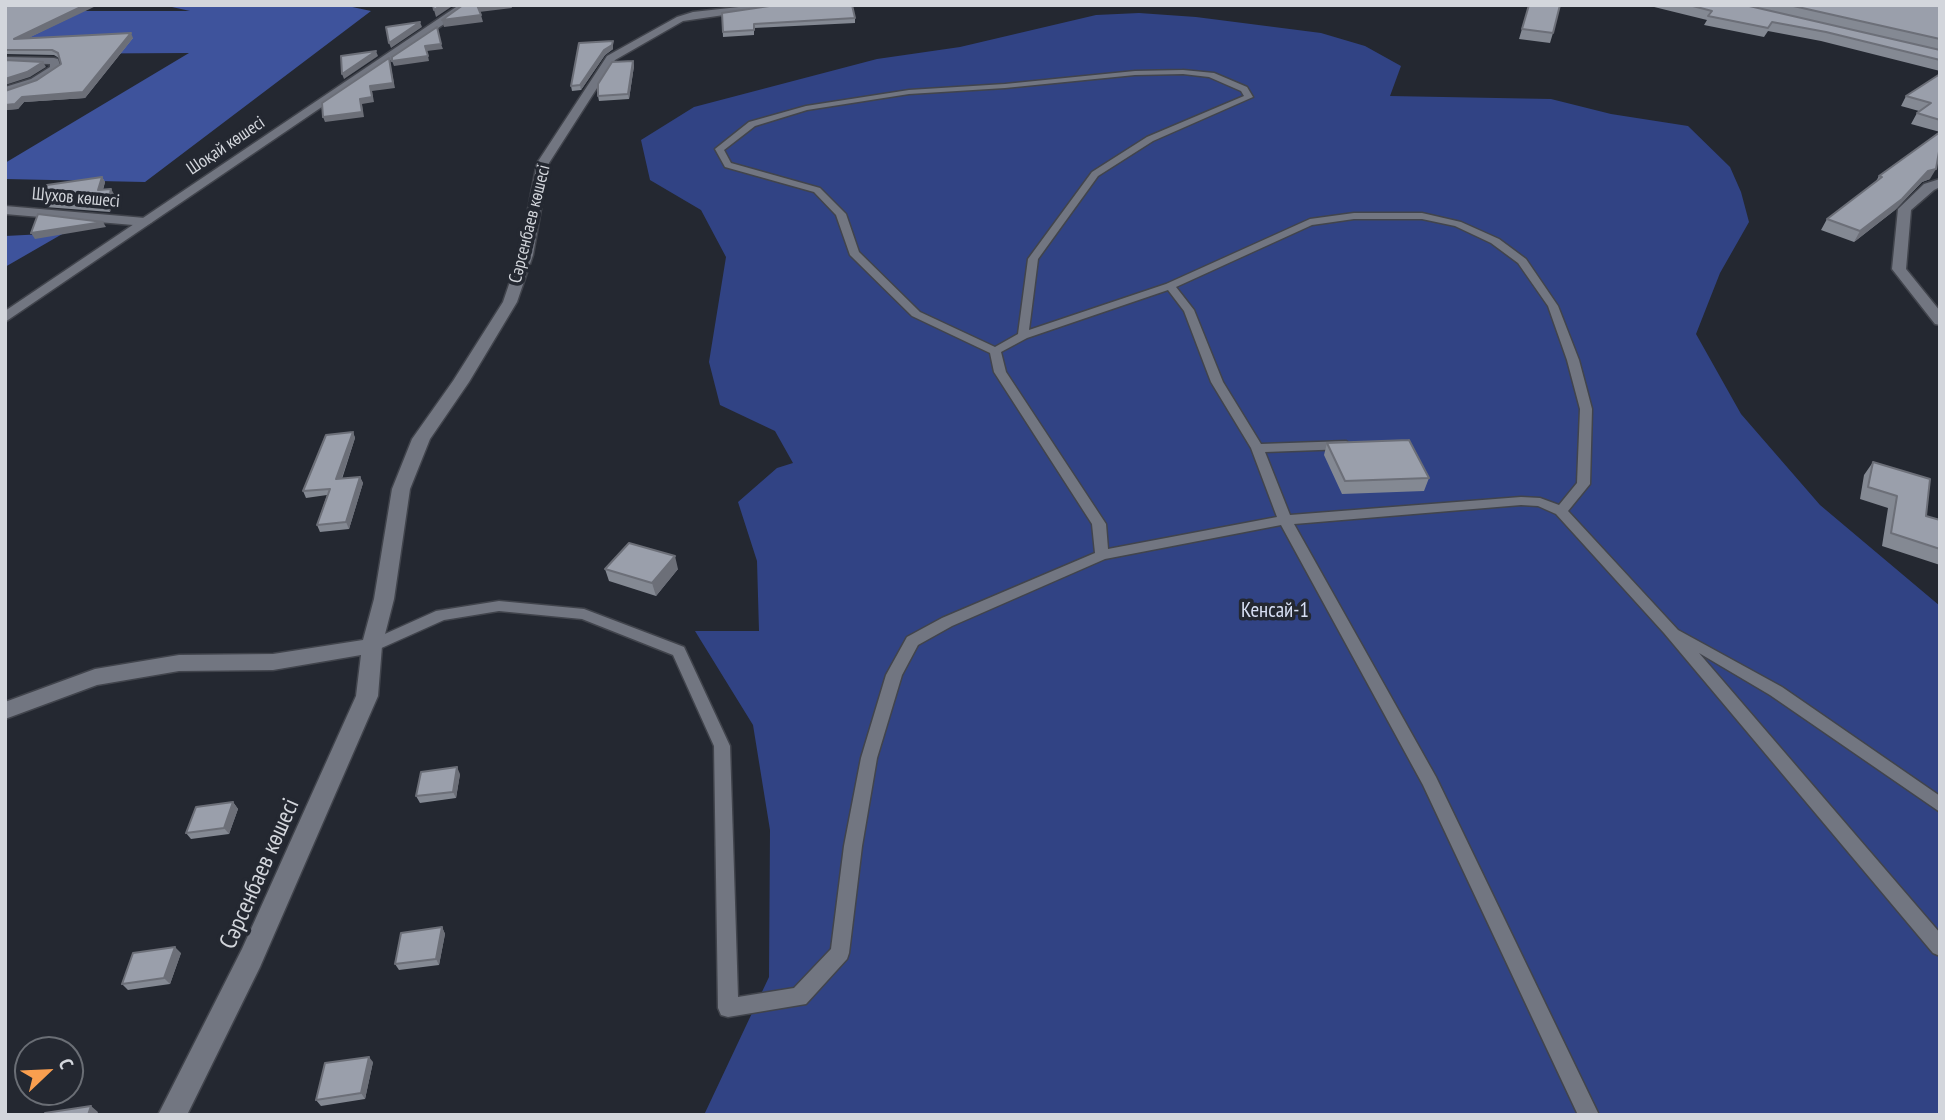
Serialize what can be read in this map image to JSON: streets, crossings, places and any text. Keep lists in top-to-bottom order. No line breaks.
{"streets":{"street":["Шоқай көшесі","Шухов көшесі","Сәрсенбаев көшесі"]},"crossings":[["Шоқай көшесі","Шухов көшесі"]],"parks":["Кенсай-1"],"north":"top right"}
